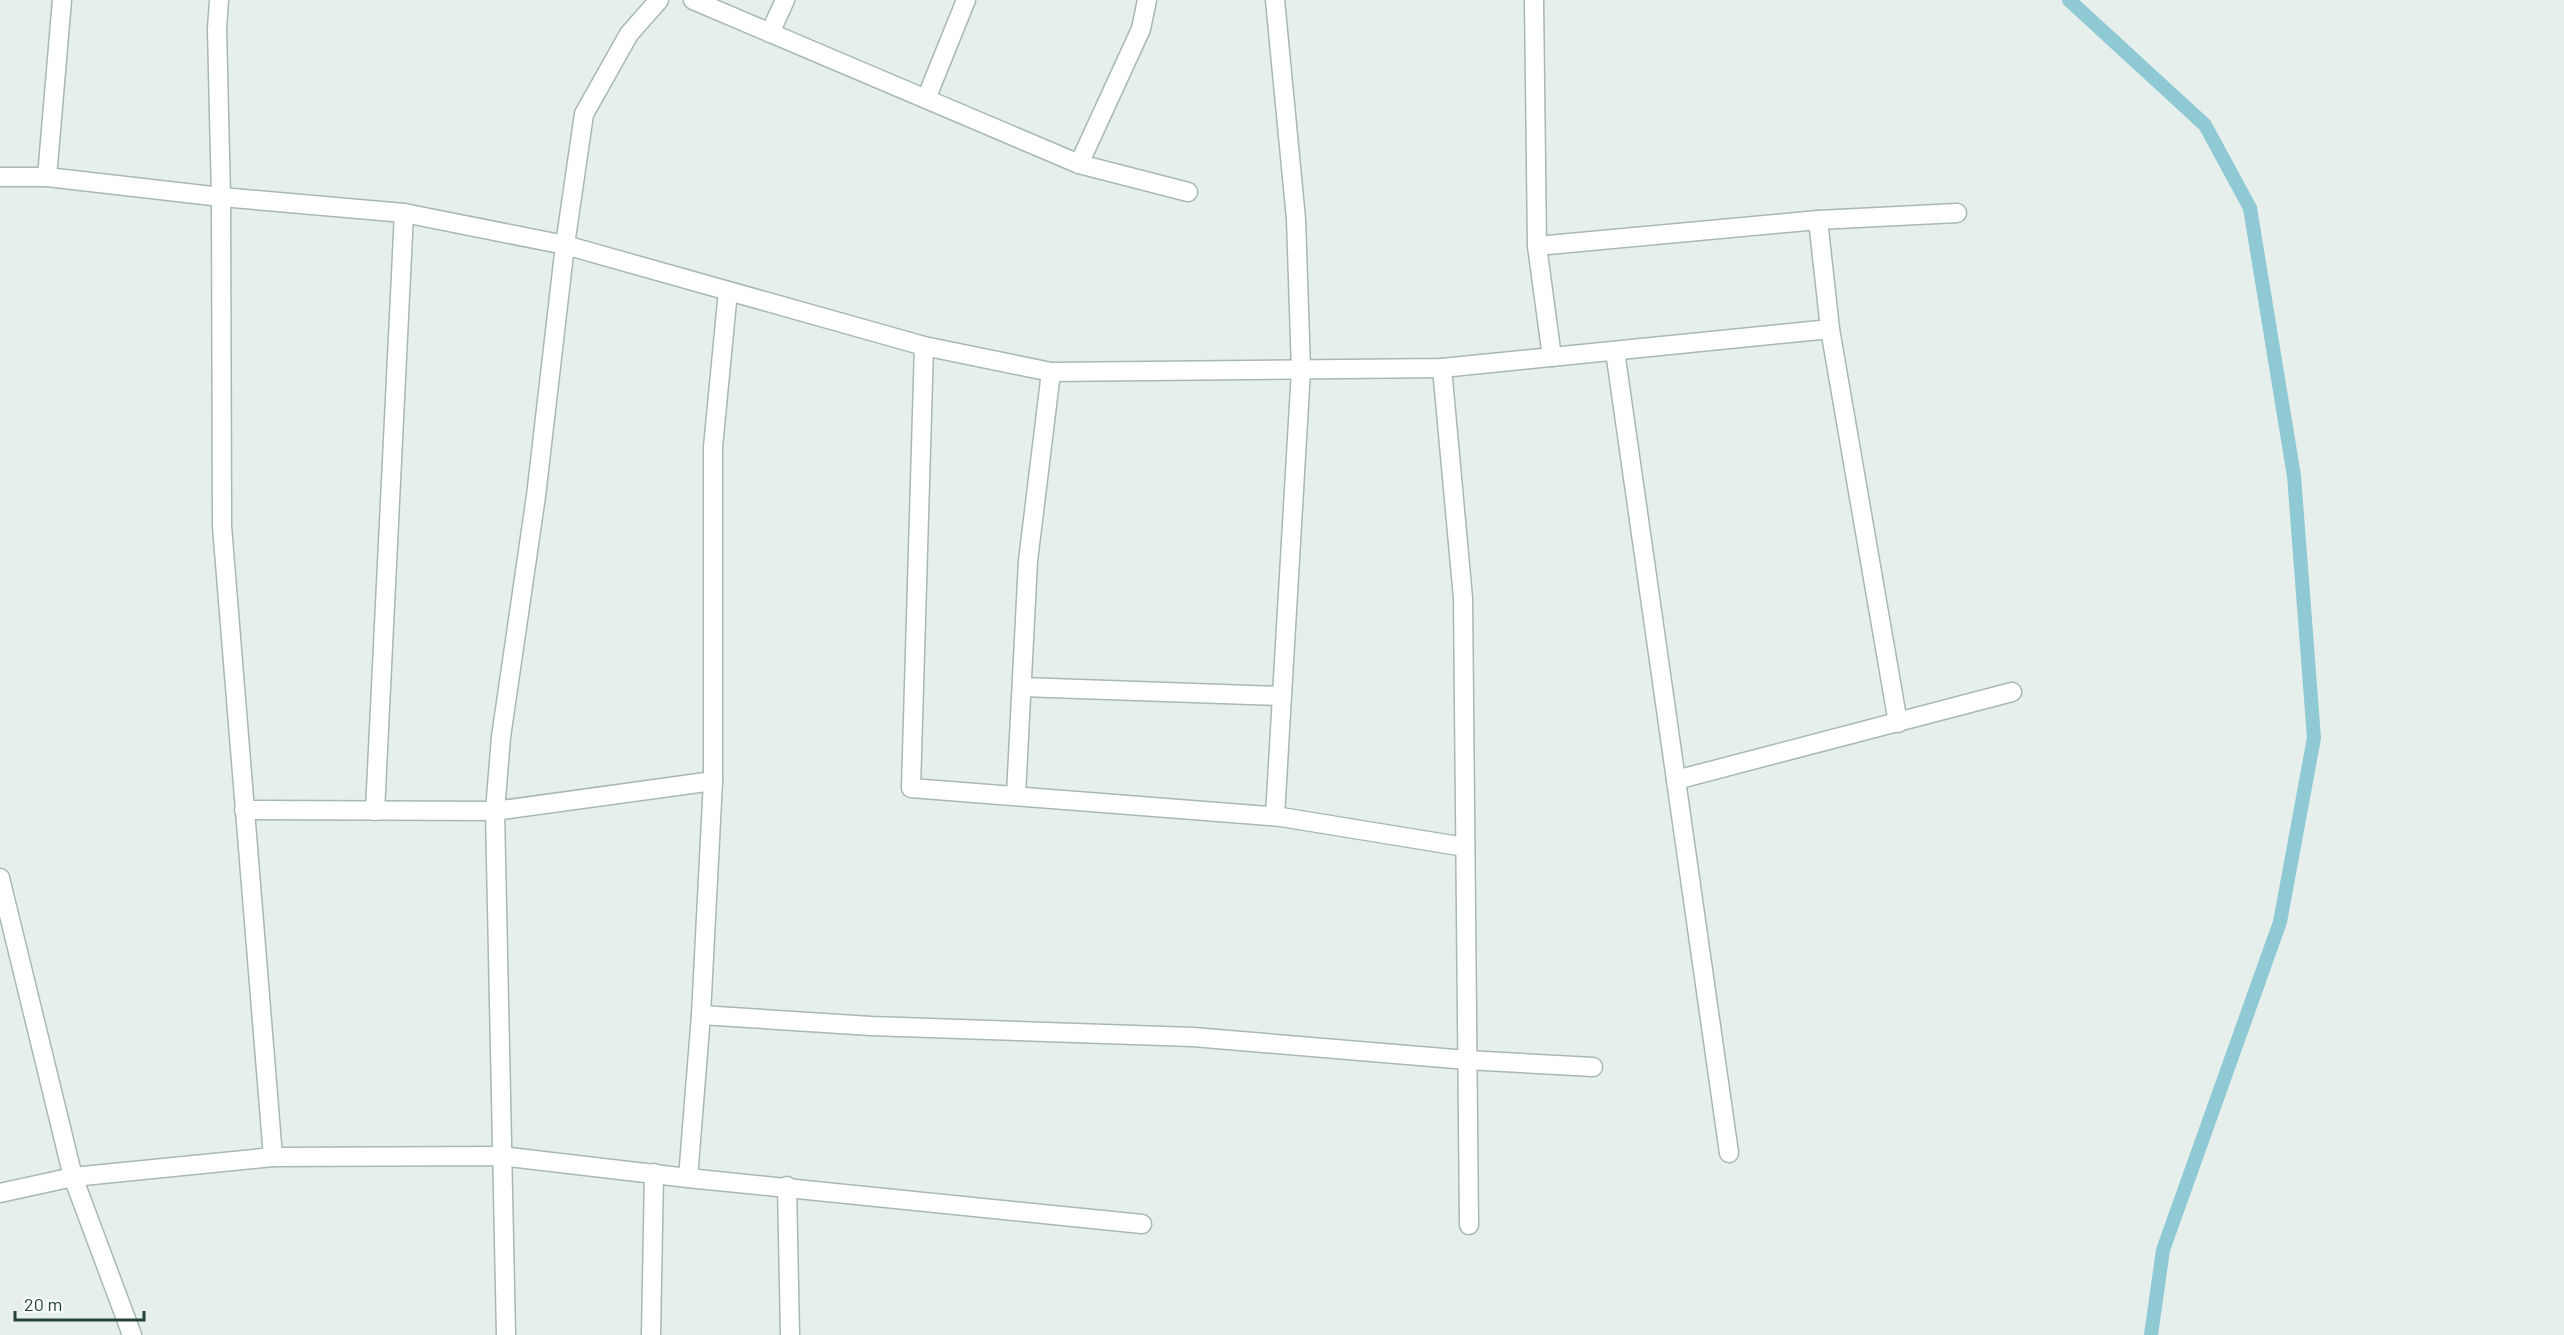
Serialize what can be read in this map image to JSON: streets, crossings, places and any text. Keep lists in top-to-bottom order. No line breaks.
{"scale_bar":"20 m"}
